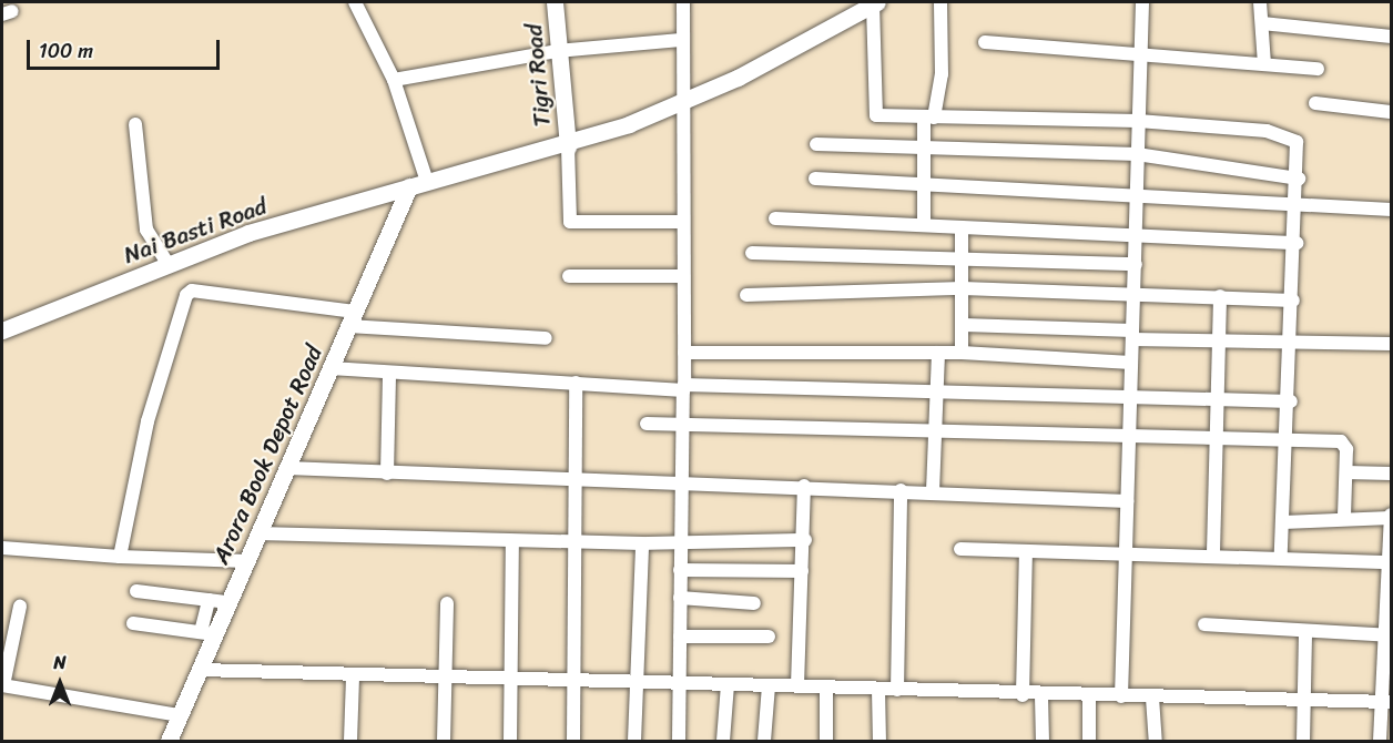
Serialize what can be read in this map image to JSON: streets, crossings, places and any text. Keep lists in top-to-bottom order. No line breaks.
{"streets":{"street":["Tigri Road","Nai Basti Road","Arora Book Depot Road"]},"crossings":[["Tigri Road","Nai Basti Road"],["Nai Basti Road","Arora Book Depot Road"]],"scale_bar":"100 m","north":"top"}
